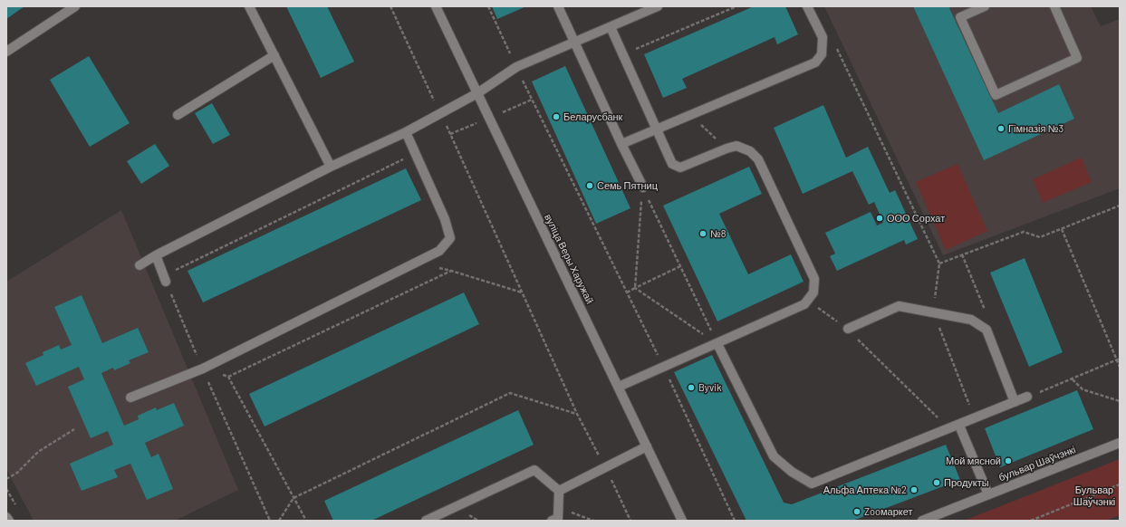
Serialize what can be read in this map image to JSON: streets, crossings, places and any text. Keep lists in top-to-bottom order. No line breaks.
{"streets":{"main road":["вуліца Веры Харужай","бульвар Шаўчэнкі"]},"parks":["Бульвар Шаўчэнкі"],"places":["Беларусбанк","Гімназія №3","Семь Пятниц","ООО Сорхат","№8","Byvik","Мой мясной","Продукты","Альфа Аптека №2","Zooмаркет"]}
